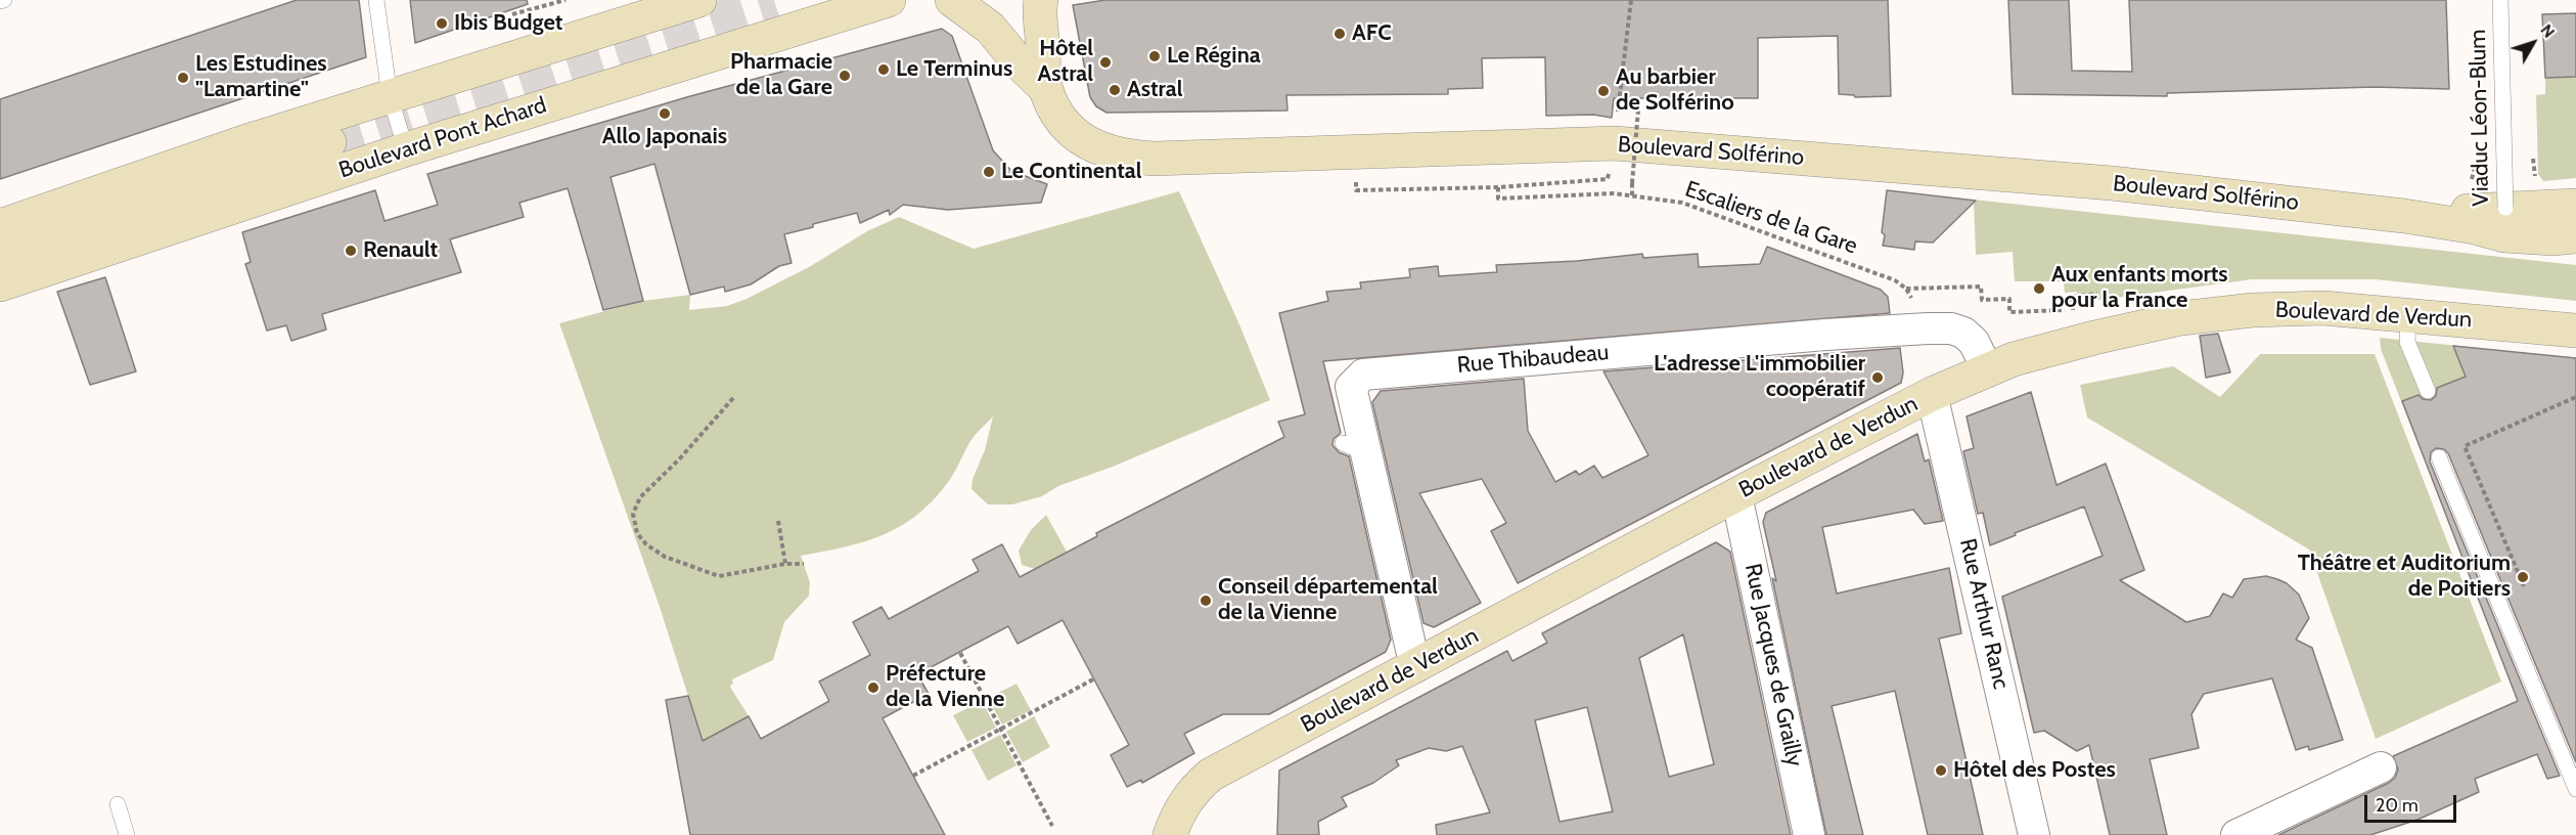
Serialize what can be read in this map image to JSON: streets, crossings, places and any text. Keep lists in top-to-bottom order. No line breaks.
{"streets":{"street":["Boulevard Pont Achard","Boulevard Solférino","Boulevard de Verdun","Rue Thibaudeau","Rue Arthur Ranc","Rue Jacques de Grailly"],"lane":["Viaduc Léon-Blum"],"path":["Escaliers de la Gare"]},"crossings":[["Viaduc Léon-Blum","Boulevard Solférino"],["Boulevard de Verdun","Rue Thibaudeau"],["Boulevard de Verdun","Rue Arthur Ranc"],["Boulevard de Verdun","Rue Jacques de Grailly"]],"places":["Ibis Budget","AFC","Le Régina","Hôtel Astral","Le Terminus","Pharmacie de la Gare","Les Estudines \"Lamartine\"","Astral","Au barbier de Solférino","Allo Japonais","Le Continental","Renault","Aux enfants morts pour la France","L'adresse L'immobilier coopératif","Théâtre et Auditorium de Poitiers","Conseil départemental de la Vienne","Préfecture de la Vienne","Hôtel des Postes"],"scale_bar":"20 m","north":"top right"}
